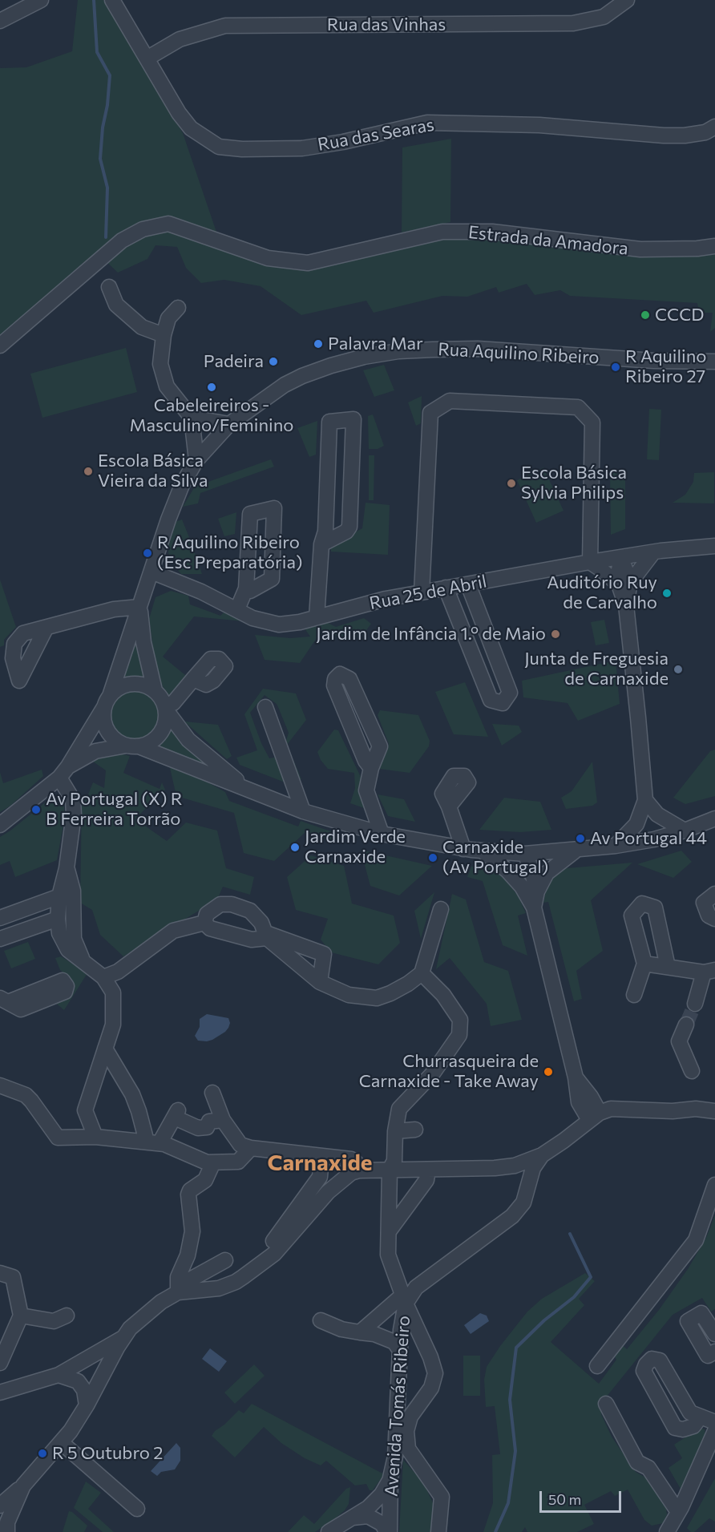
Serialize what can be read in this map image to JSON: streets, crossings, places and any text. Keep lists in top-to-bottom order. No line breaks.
{"streets":{"street":["Rua das Vinhas","Rua das Searas","Estrada da Amadora","Rua Aquilino Ribeiro","Rua 25 de Abril","Avenida Tomás Ribeiro"]},"crossings":[["Rua das Vinhas","Rua das Searas"],["Rua Aquilino Ribeiro","Rua 25 de Abril"]],"districts":["Carnaxide"],"places":["CCCD","Palavra Mar","Padeira","R Aquilino Ribeiro 27","Cabeleireiros - Masculino/Feminino","Escola Básica Vieira da Silva","Escola Básica Sylvia Philips","R Aquilino Ribeiro (Esc Preparatória)","Auditório Ruy de Carvalho","Jardim de Infância 1.º de Maio","Junta de Freguesia de Carnaxide","Av Portugal (X) R B Ferreira Torrão","Av Portugal 44","Jardim Verde Carnaxide","Carnaxide (Av Portugal)","Churrasqueira de Carnaxide - Take Away","R 5 Outubro 2"],"scale_bar":"50 m"}
